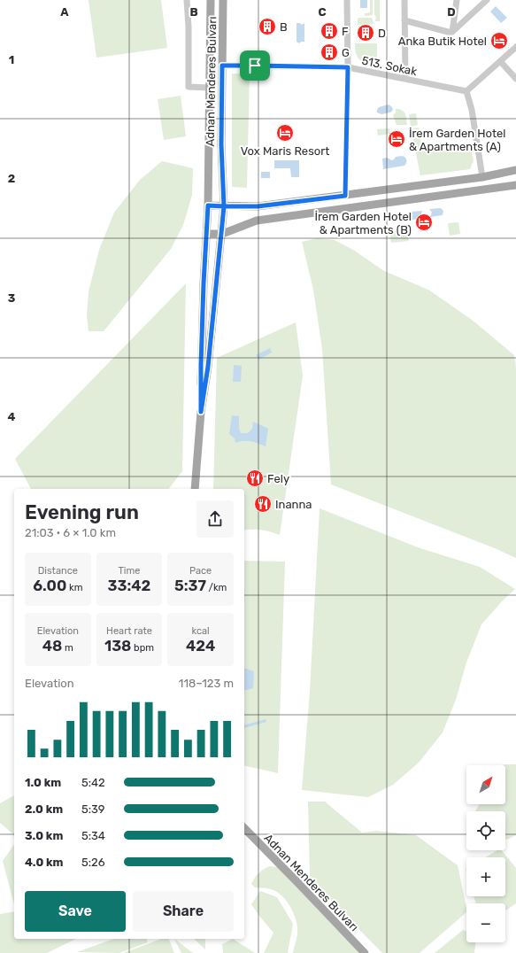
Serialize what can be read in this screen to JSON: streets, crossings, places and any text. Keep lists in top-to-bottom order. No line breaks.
{"streets":{"main road":["Adnan Menderes Bulvarı"],"street":["513. Sokak"]},"crossings":[["513. Sokak","Adnan Menderes Bulvarı"]],"places":{"building":["B","F","D","G"],"hotel":["Anka Butik Hotel","Vox Maris Resort","İrem Garden Hotel & Apartments (A)","İrem Garden Hotel & Apartments (B)"],"restaurant":["Fely","Inanna"]},"north":"top right","page":{"heading":["Evening run","21:03 · 6 × 1.0 km"],"stats":[["Distance","6.00 km"],["Time","33:42"],["Pace","5:37 /km"],["Elevation","48 m"],["Heart rate","138 bpm"],["kcal","424"]],"chart":["Elevation","118–123 m"],"map_buttons":["+","−"],"list":[{"name":"1.0 km","note":"5:42"},{"name":"2.0 km","note":"5:39"},{"name":"3.0 km","note":"5:34"},{"name":"4.0 km","note":"5:26"}],"buttons":["Save","Share"]},"grid":{"columns":["A","B","C","D"],"rows":["1","2","3","4"]}}
